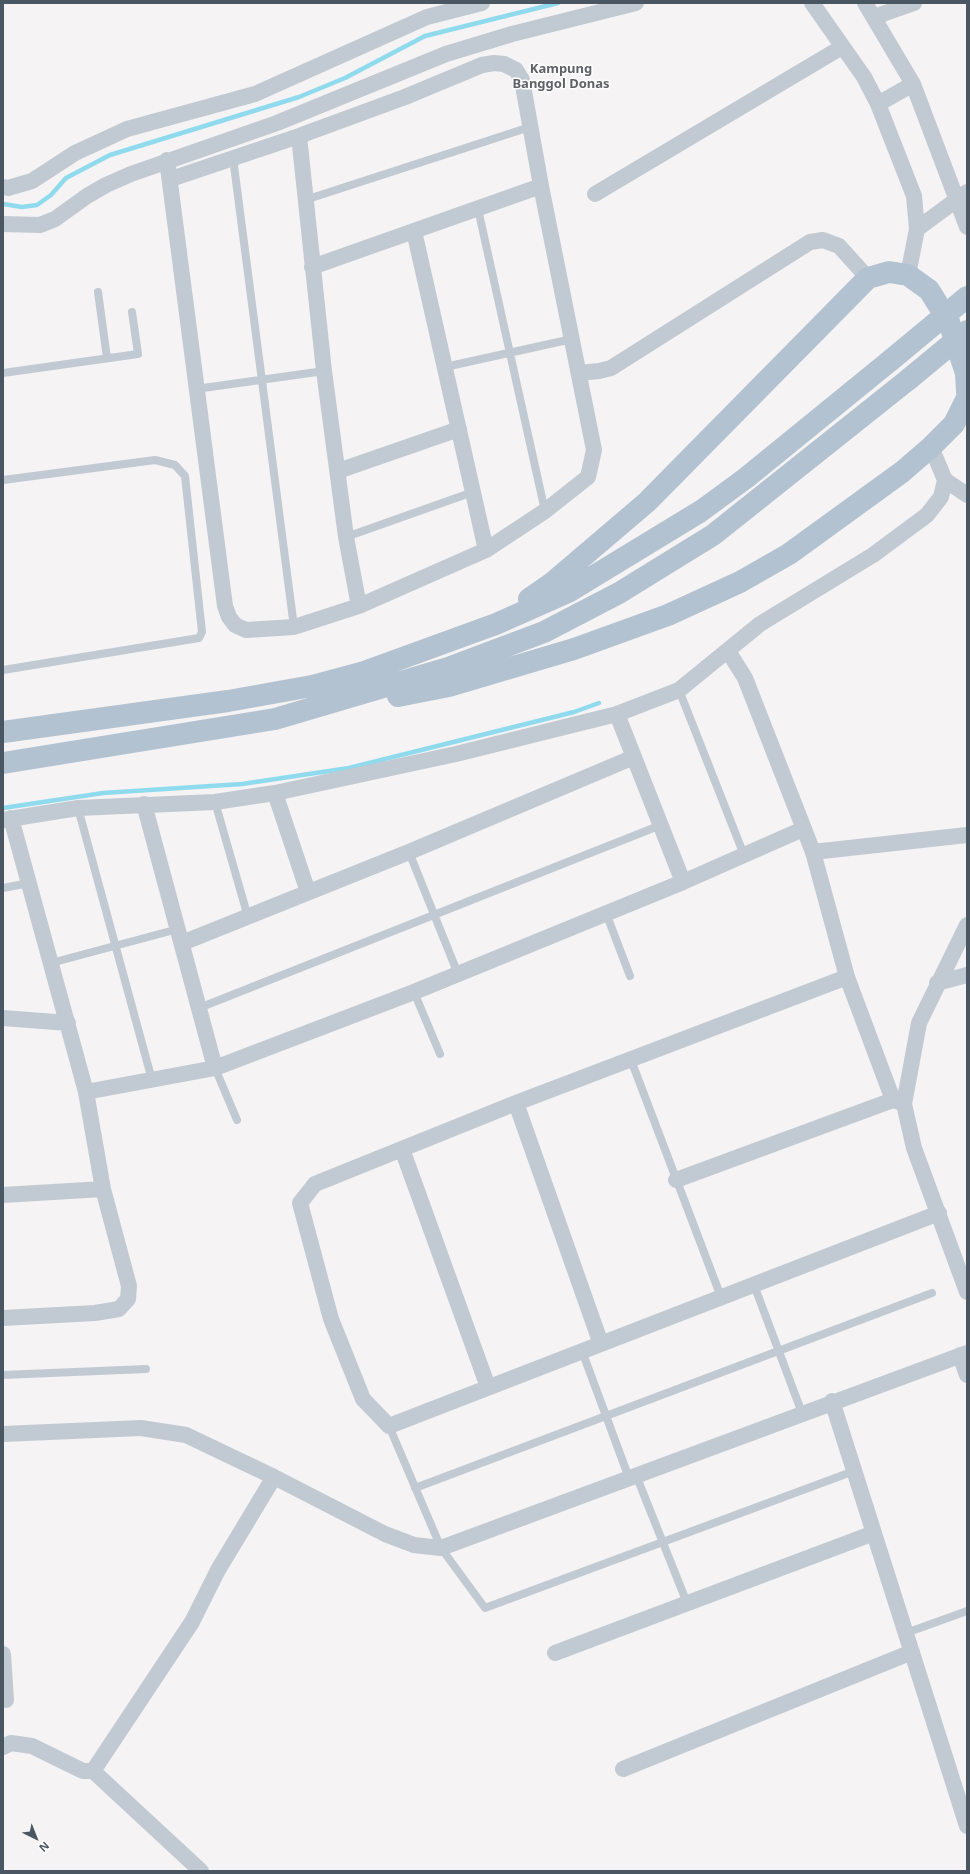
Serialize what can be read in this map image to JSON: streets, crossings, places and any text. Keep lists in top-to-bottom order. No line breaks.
{"districts":["Kampung Banggol Donas"],"north":"bottom right"}
